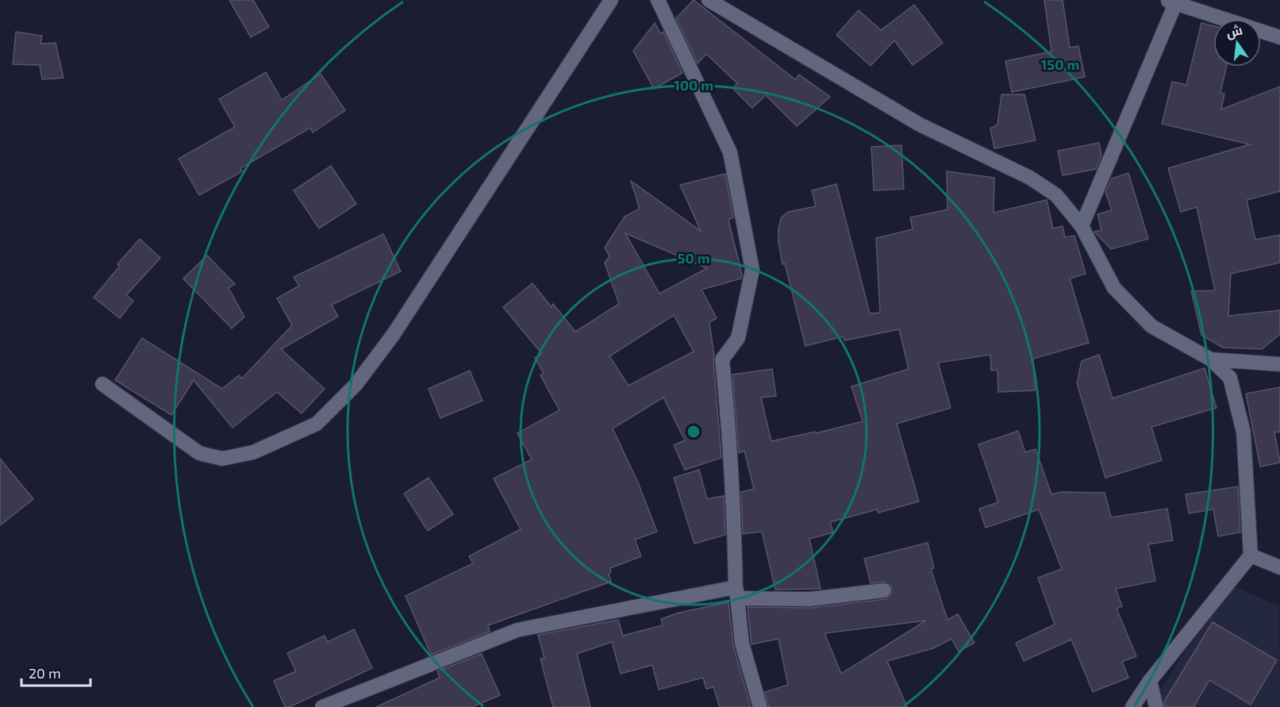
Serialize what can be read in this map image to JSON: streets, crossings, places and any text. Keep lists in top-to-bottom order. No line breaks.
{"scale_bar":"20 m","north":"top","rings":["150 m","100 m","50 m"]}
